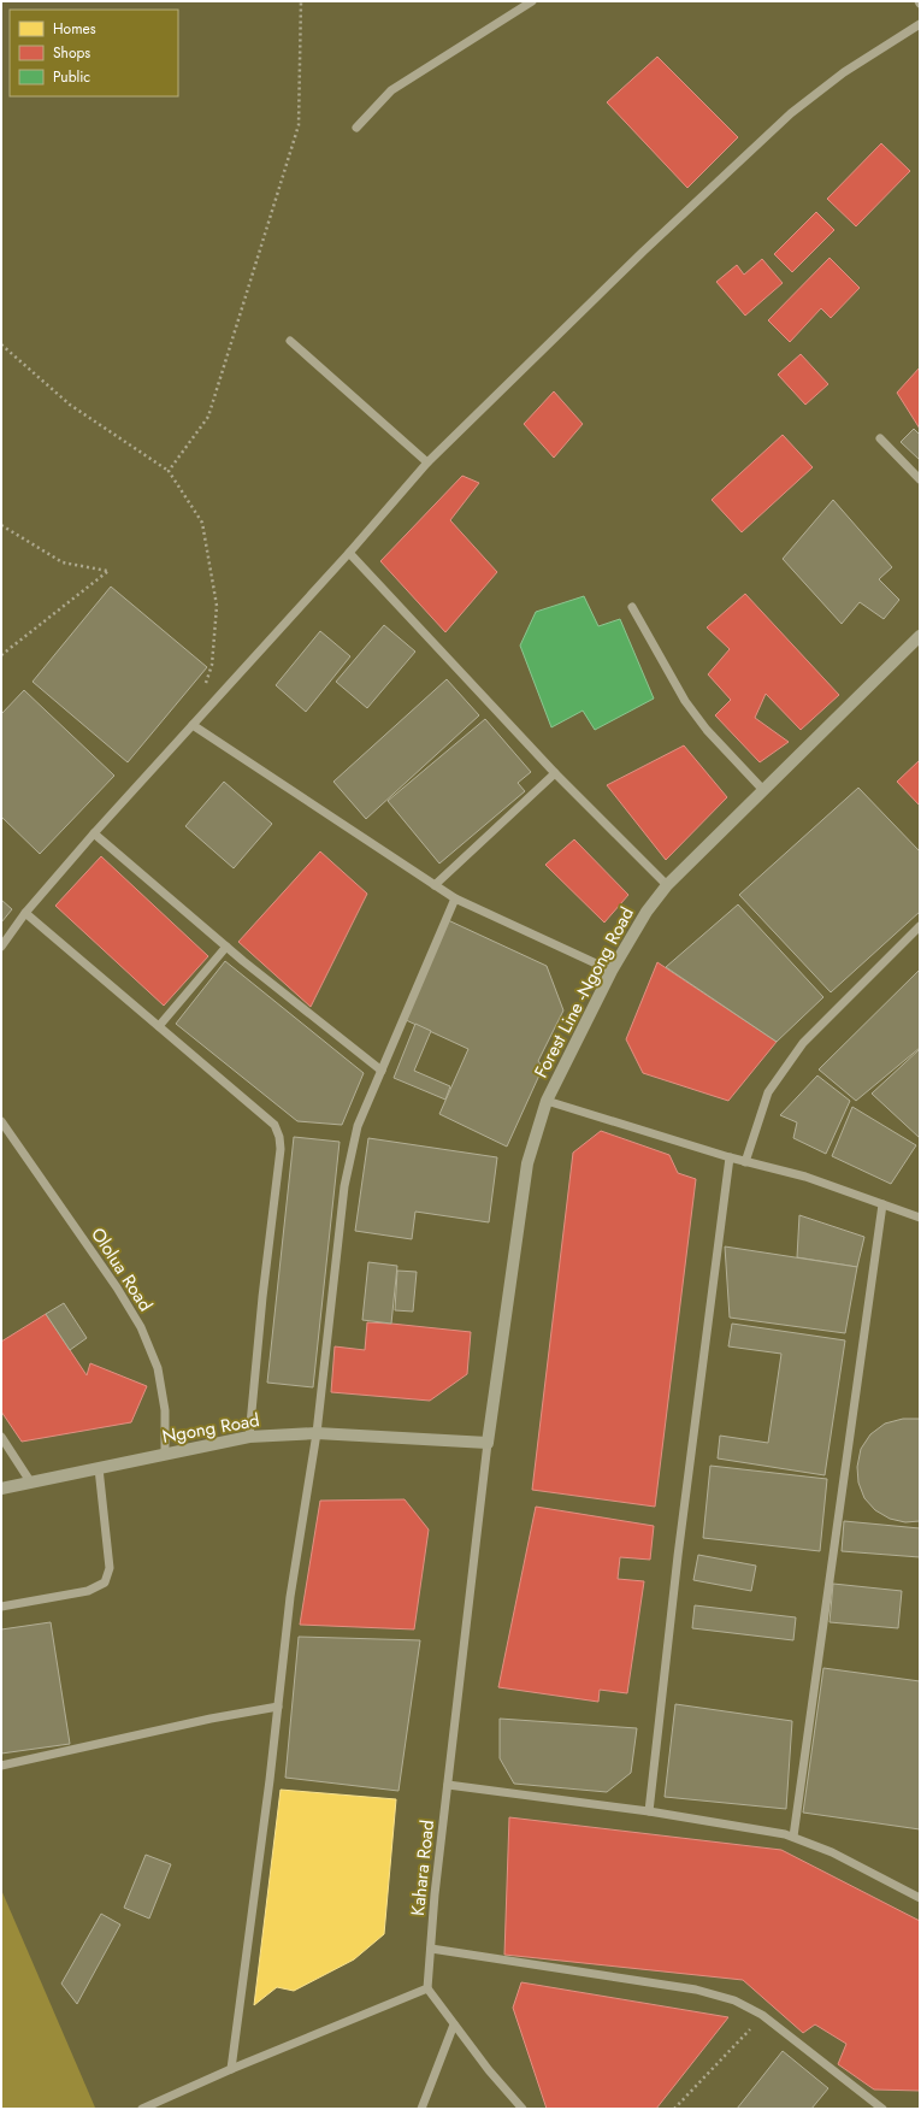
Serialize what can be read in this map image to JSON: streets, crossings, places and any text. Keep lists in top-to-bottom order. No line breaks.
{"streets":{"main road":["Forest Line -Ngong Road","Ngong Road"],"street":["Ololua Road","Kahara Road"]},"crossings":[["Forest Line -Ngong Road","Ngong Road"],["Forest Line -Ngong Road","Kahara Road"],["Ololua Road","Ngong Road"],["Ngong Road","Kahara Road"]],"legend":["Homes","Shops","Public"]}
